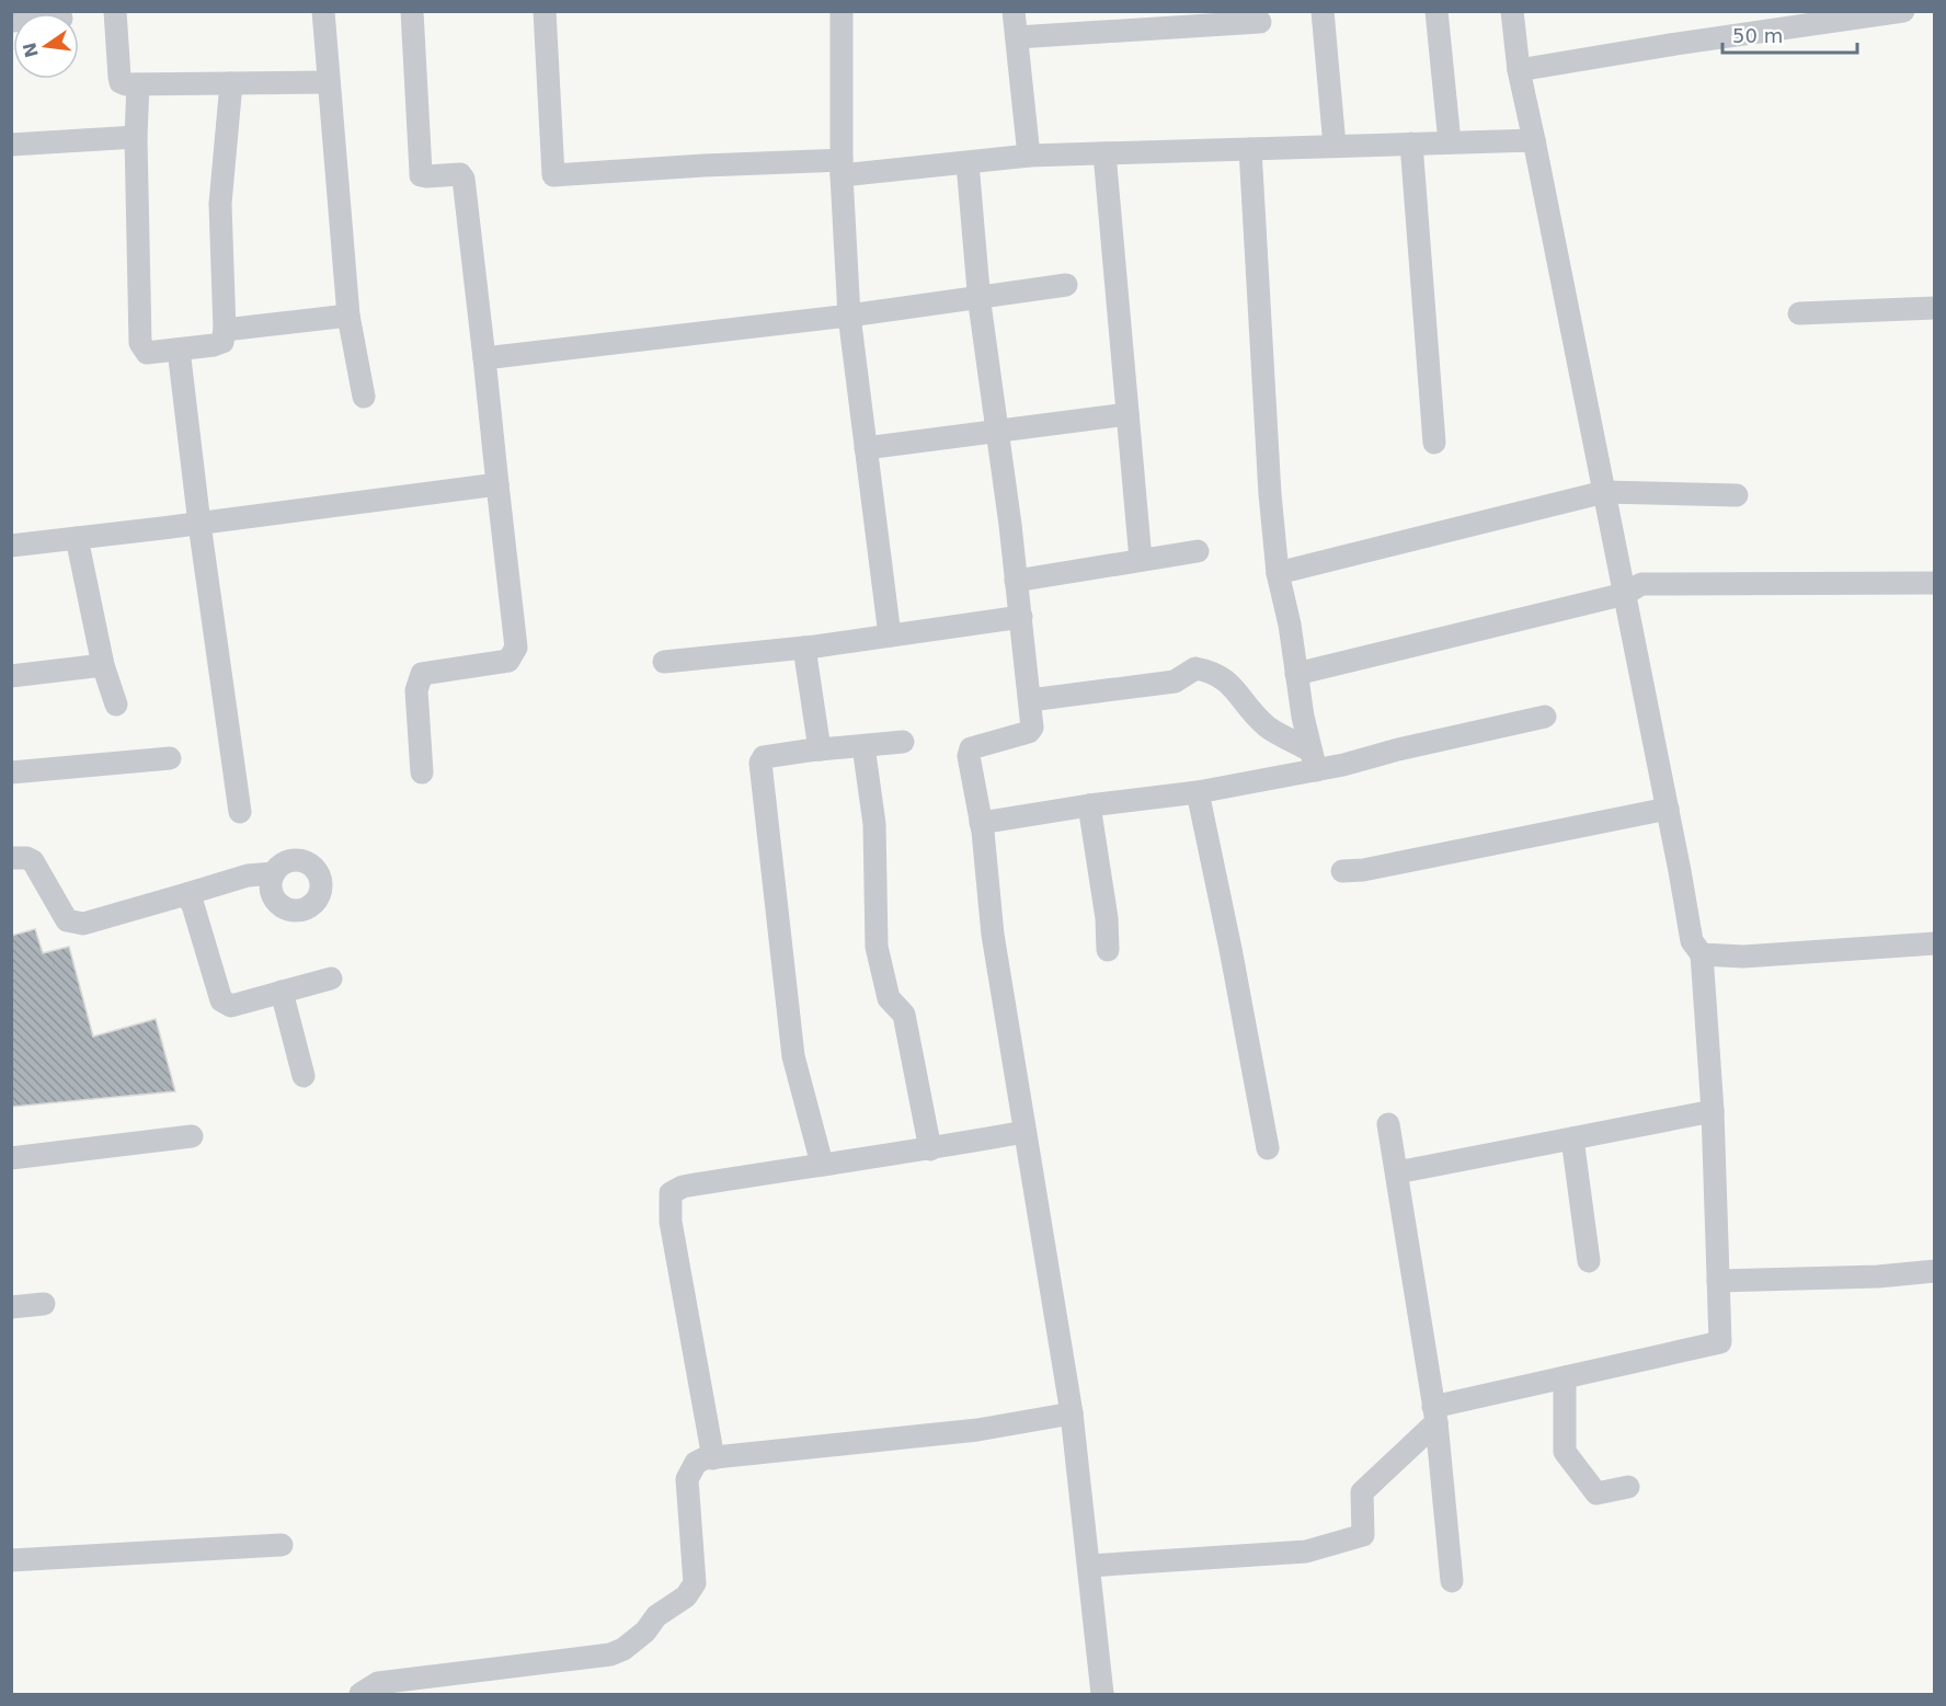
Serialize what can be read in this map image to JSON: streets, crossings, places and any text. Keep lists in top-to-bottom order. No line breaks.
{"scale_bar":"50 m","north":"left"}
